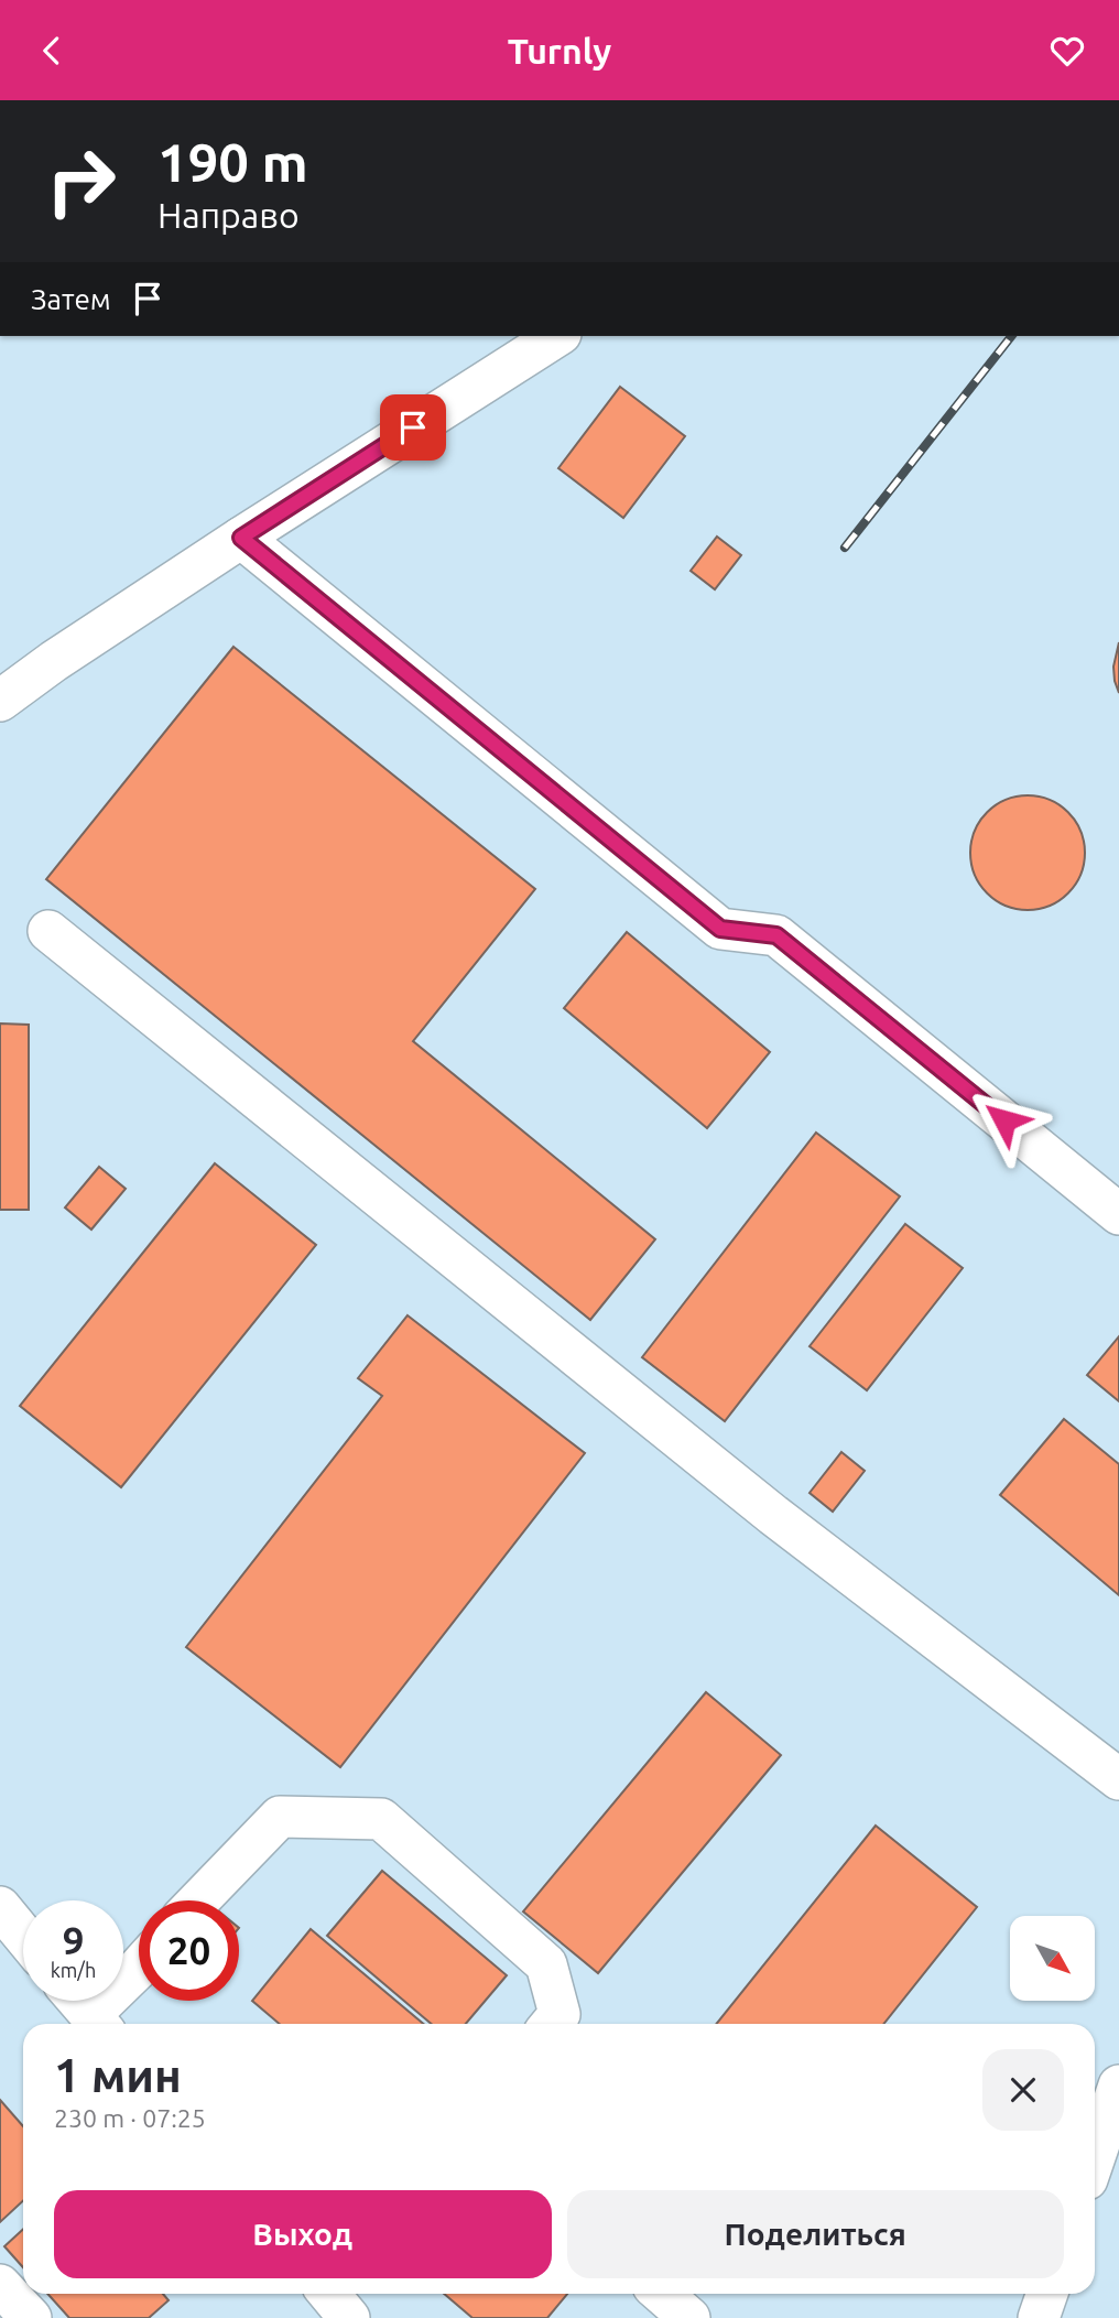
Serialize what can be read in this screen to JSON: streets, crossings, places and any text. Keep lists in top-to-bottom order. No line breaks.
{"north":"bottom right","page":{"header":"Turnly","turn":["190 m","Направо"],"then":"Затем","speed":"9 km/h","limit":"20","heading":["1 мин","230 m · 07:25"],"buttons":["Выход","Поделиться"]}}
